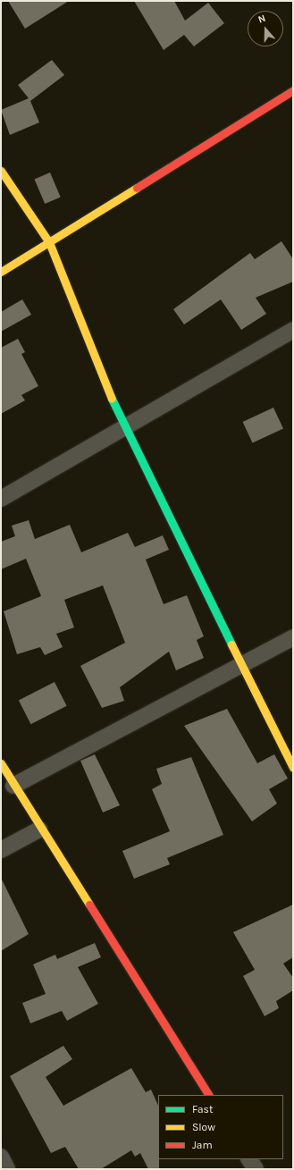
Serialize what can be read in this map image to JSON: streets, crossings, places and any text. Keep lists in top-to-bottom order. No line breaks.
{"legend":["Fast","Slow","Jam"],"north":"top"}
